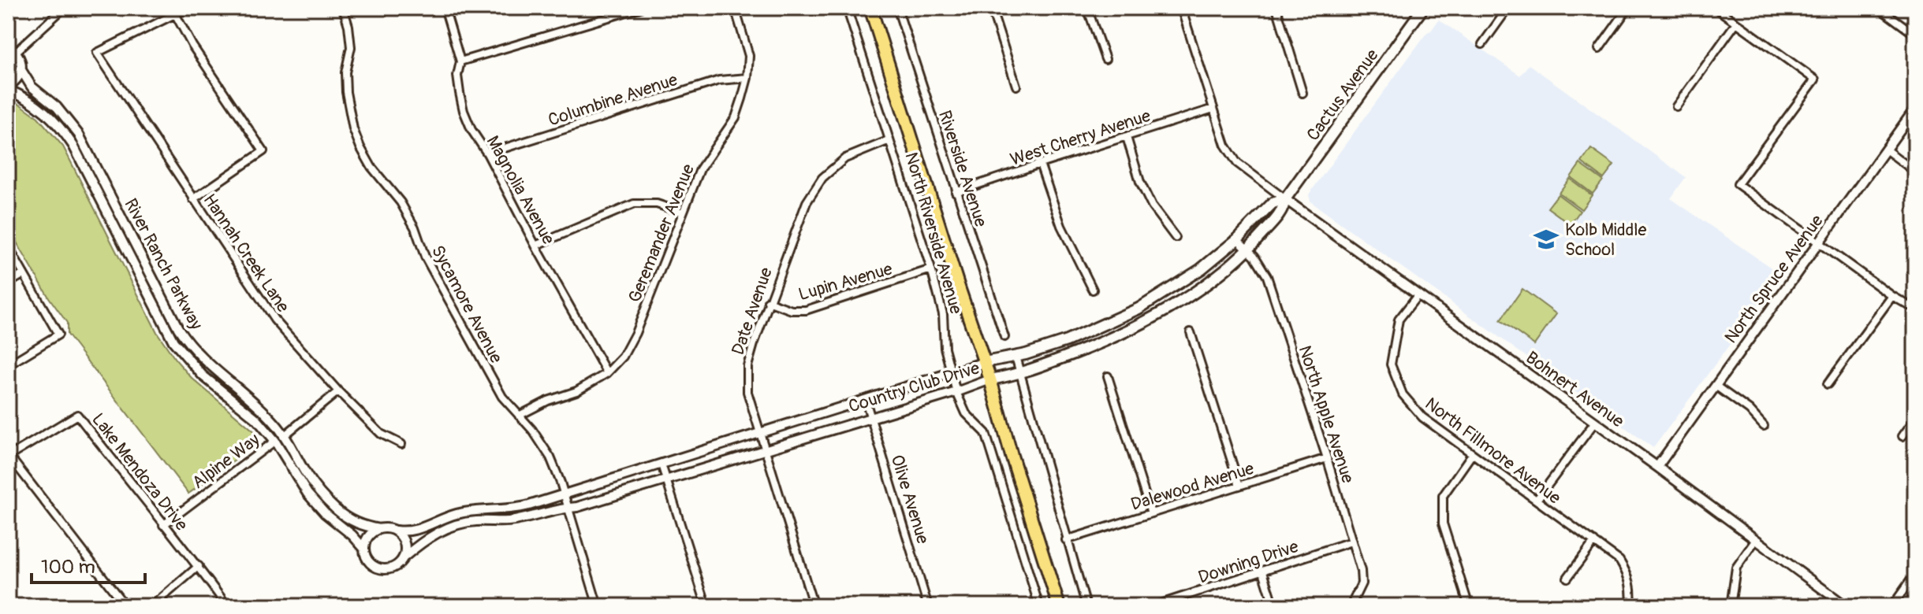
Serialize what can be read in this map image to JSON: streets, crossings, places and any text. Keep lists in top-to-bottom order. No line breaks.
{"streets":{"main road":["Cactus Avenue","North Riverside Avenue","Country Club Drive"],"street":["Columbine Avenue","West Cherry Avenue","Riverside Avenue","Magnolia Avenue","Geremander Avenue","Hannah Creek Lane","River Ranch Parkway","North Spruce Avenue","Lupin Avenue","Sycamore Avenue","Date Avenue","Bohnert Avenue","North Apple Avenue","North Fillmore Avenue","Alpine Way","Lake Mendoza Drive","Dalewood Avenue","Olive Avenue","Downing Drive"]},"crossings":[["Cactus Avenue","Country Club Drive"],["Cactus Avenue","Bohnert Avenue"],["Columbine Avenue","Magnolia Avenue"],["Columbine Avenue","Geremander Avenue"],["West Cherry Avenue","Riverside Avenue"],["Magnolia Avenue","Geremander Avenue"],["Geremander Avenue","Sycamore Avenue"],["North Riverside Avenue","Lupin Avenue"],["North Riverside Avenue","Date Avenue"],["North Riverside Avenue","Country Club Drive"],["Hannah Creek Lane","Alpine Way"],["River Ranch Parkway","Country Club Drive"],["River Ranch Parkway","Alpine Way"],["North Spruce Avenue","Bohnert Avenue"],["Lupin Avenue","Date Avenue"],["Sycamore Avenue","Country Club Drive"],["Date Avenue","Country Club Drive"],["Country Club Drive","Bohnert Avenue"],["Country Club Drive","North Apple Avenue"],["Country Club Drive","Olive Avenue"],["Bohnert Avenue","North Fillmore Avenue"],["North Apple Avenue","Dalewood Avenue"],["North Apple Avenue","Downing Drive"],["Alpine Way","Lake Mendoza Drive"]],"places":{"school or university":["Kolb Middle School"]},"scale_bar":"100 m"}
